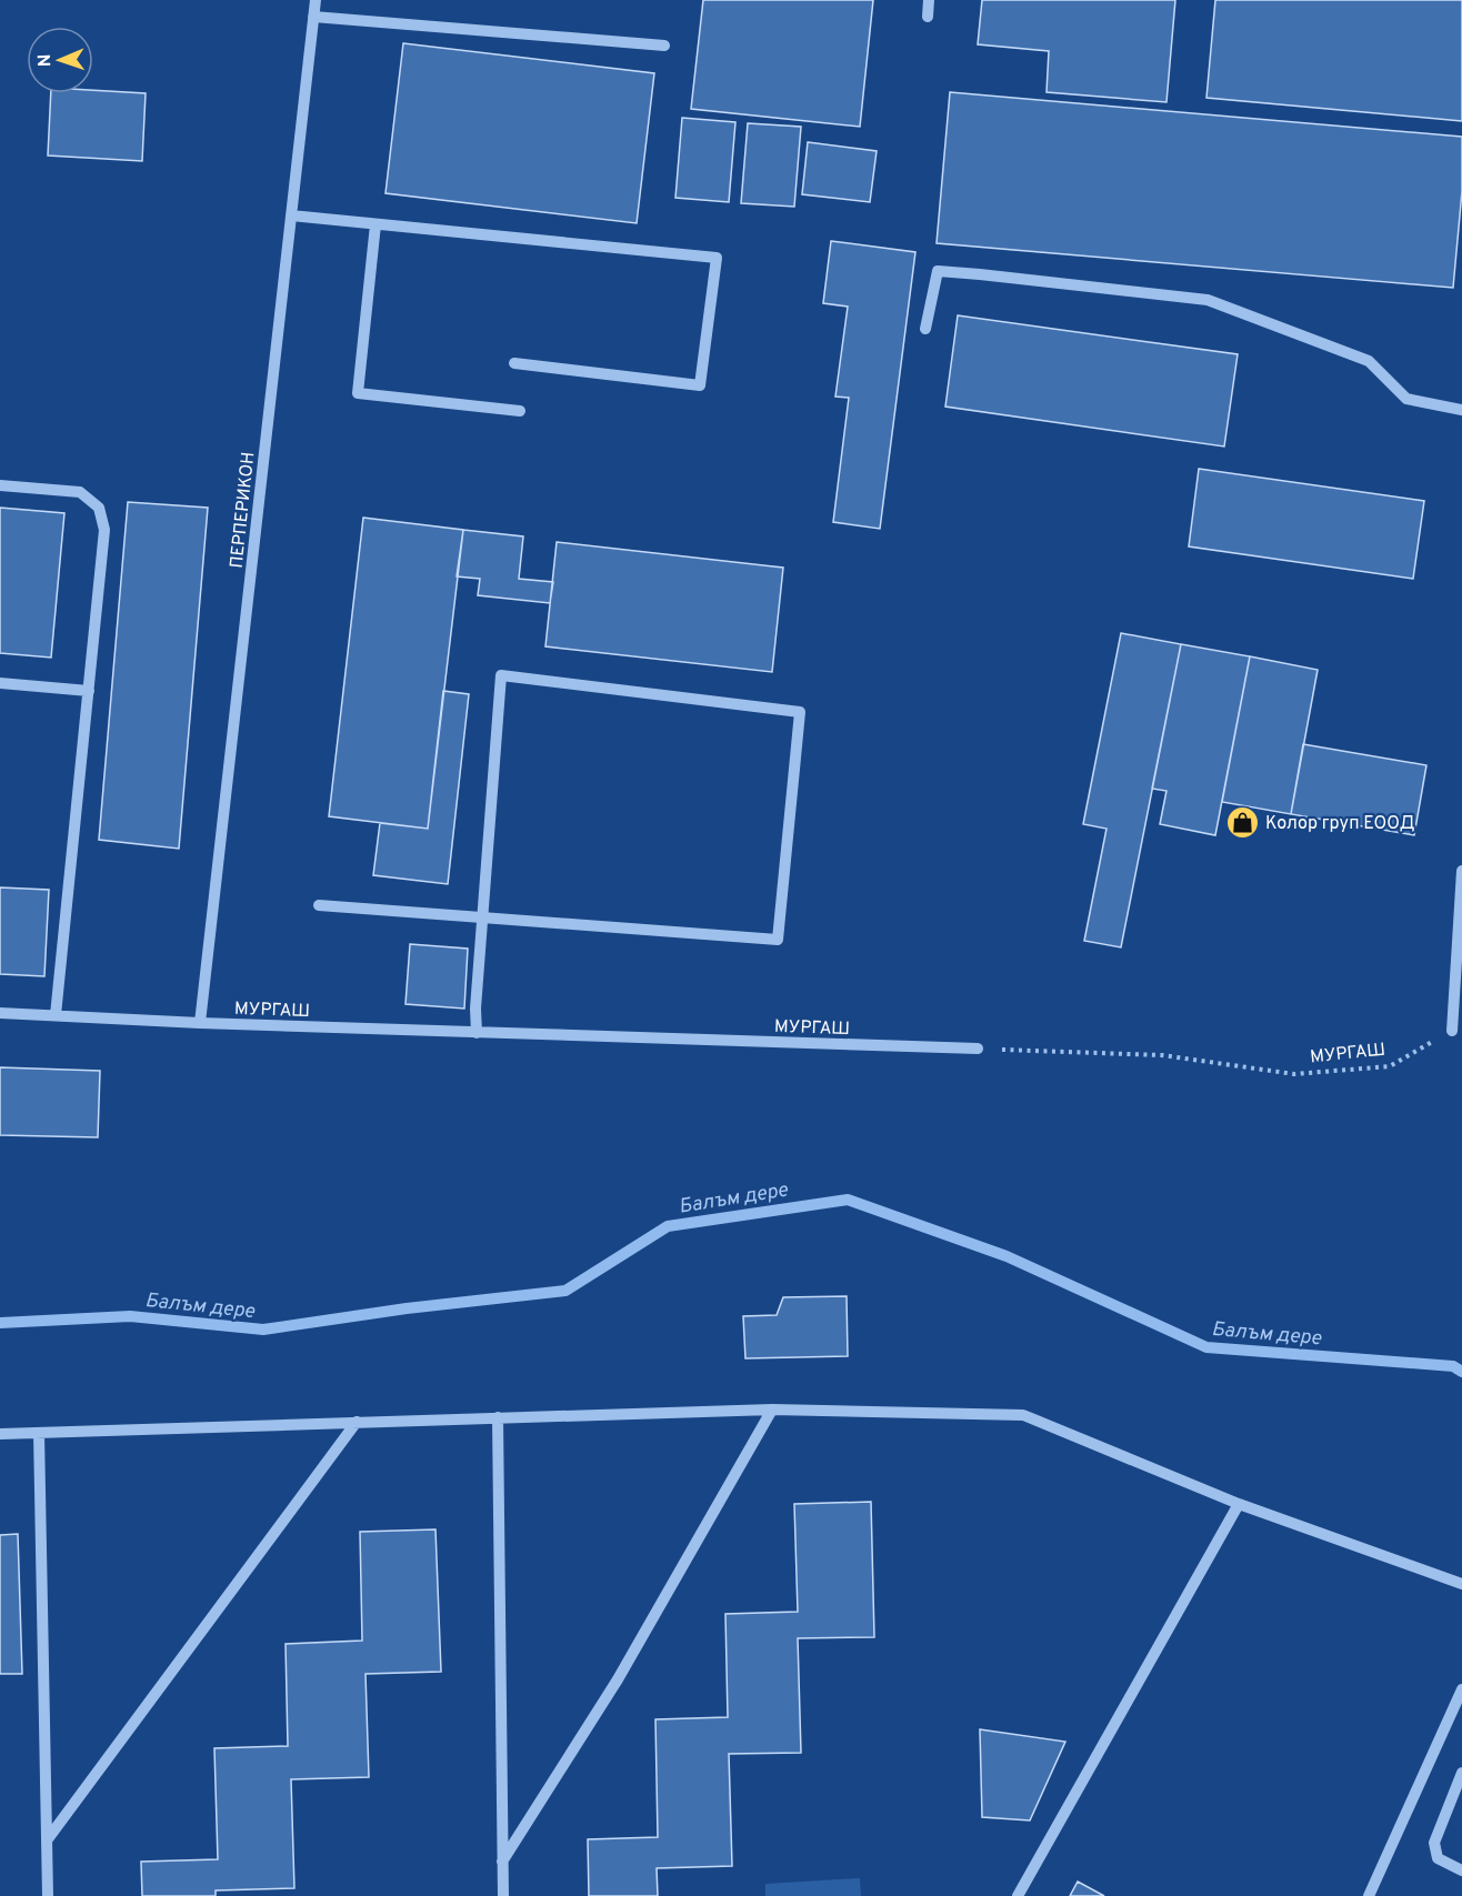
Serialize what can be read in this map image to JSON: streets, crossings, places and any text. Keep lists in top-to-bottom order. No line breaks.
{"streets":{"street":["ПЕРПЕРИКОН","МУРГАШ"]},"crossings":[["ПЕРПЕРИКОН","МУРГАШ"]],"water":["Балъм дере"],"places":{"shop":["Колор груп ЕООД"]},"north":"left"}
